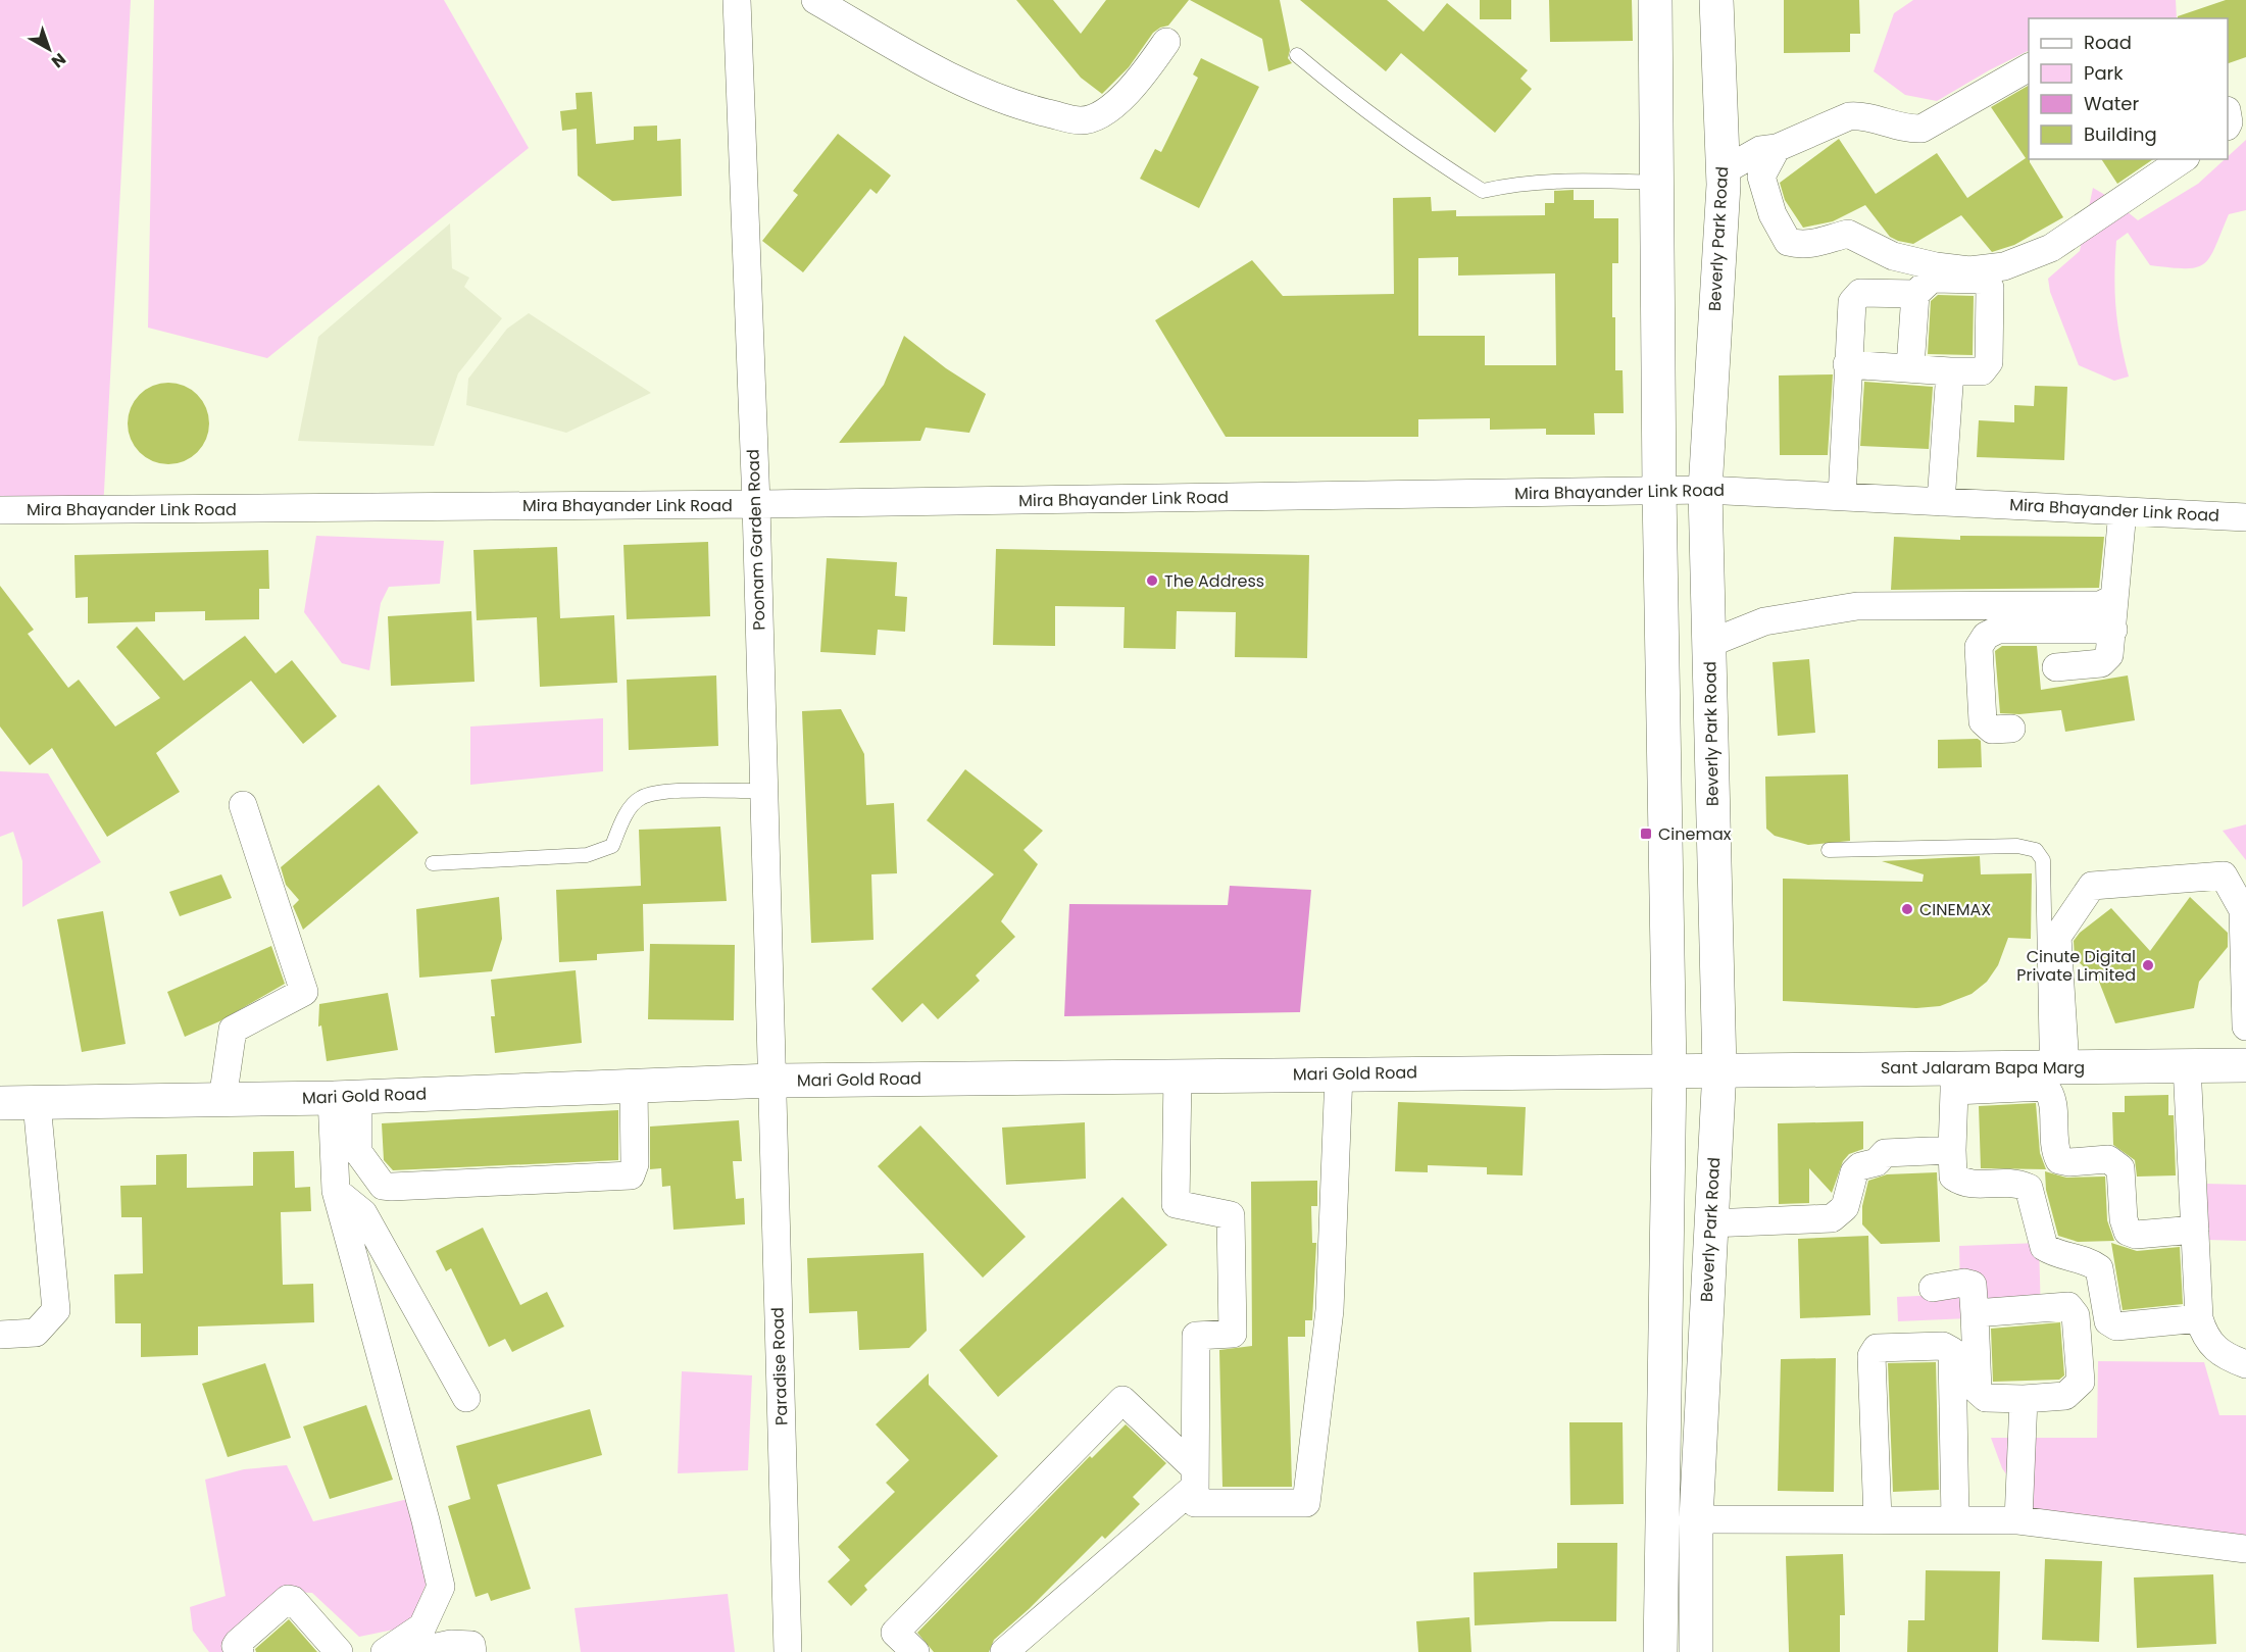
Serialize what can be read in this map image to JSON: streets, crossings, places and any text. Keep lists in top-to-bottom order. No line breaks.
{"streets":{"main road":["Beverly Park Road","Sant Jalaram Bapa Marg","Mari Gold Road"],"street":["Mira Bhayander Link Road","Poonam Garden Road","Paradise Road"]},"crossings":[["Beverly Park Road","Mira Bhayander Link Road"],["Beverly Park Road","Sant Jalaram Bapa Marg"],["Beverly Park Road","Mari Gold Road"],["Mira Bhayander Link Road","Poonam Garden Road"],["Poonam Garden Road","Mari Gold Road"],["Poonam Garden Road","Paradise Road"],["Sant Jalaram Bapa Marg","Mari Gold Road"],["Mari Gold Road","Paradise Road"]],"places":{"other":["The Address","CINEMAX","Cinute Digital Private Limited"],"transit":["Cinemax"]},"legend":["Road","Park","Water","Building"],"north":"bottom right"}
